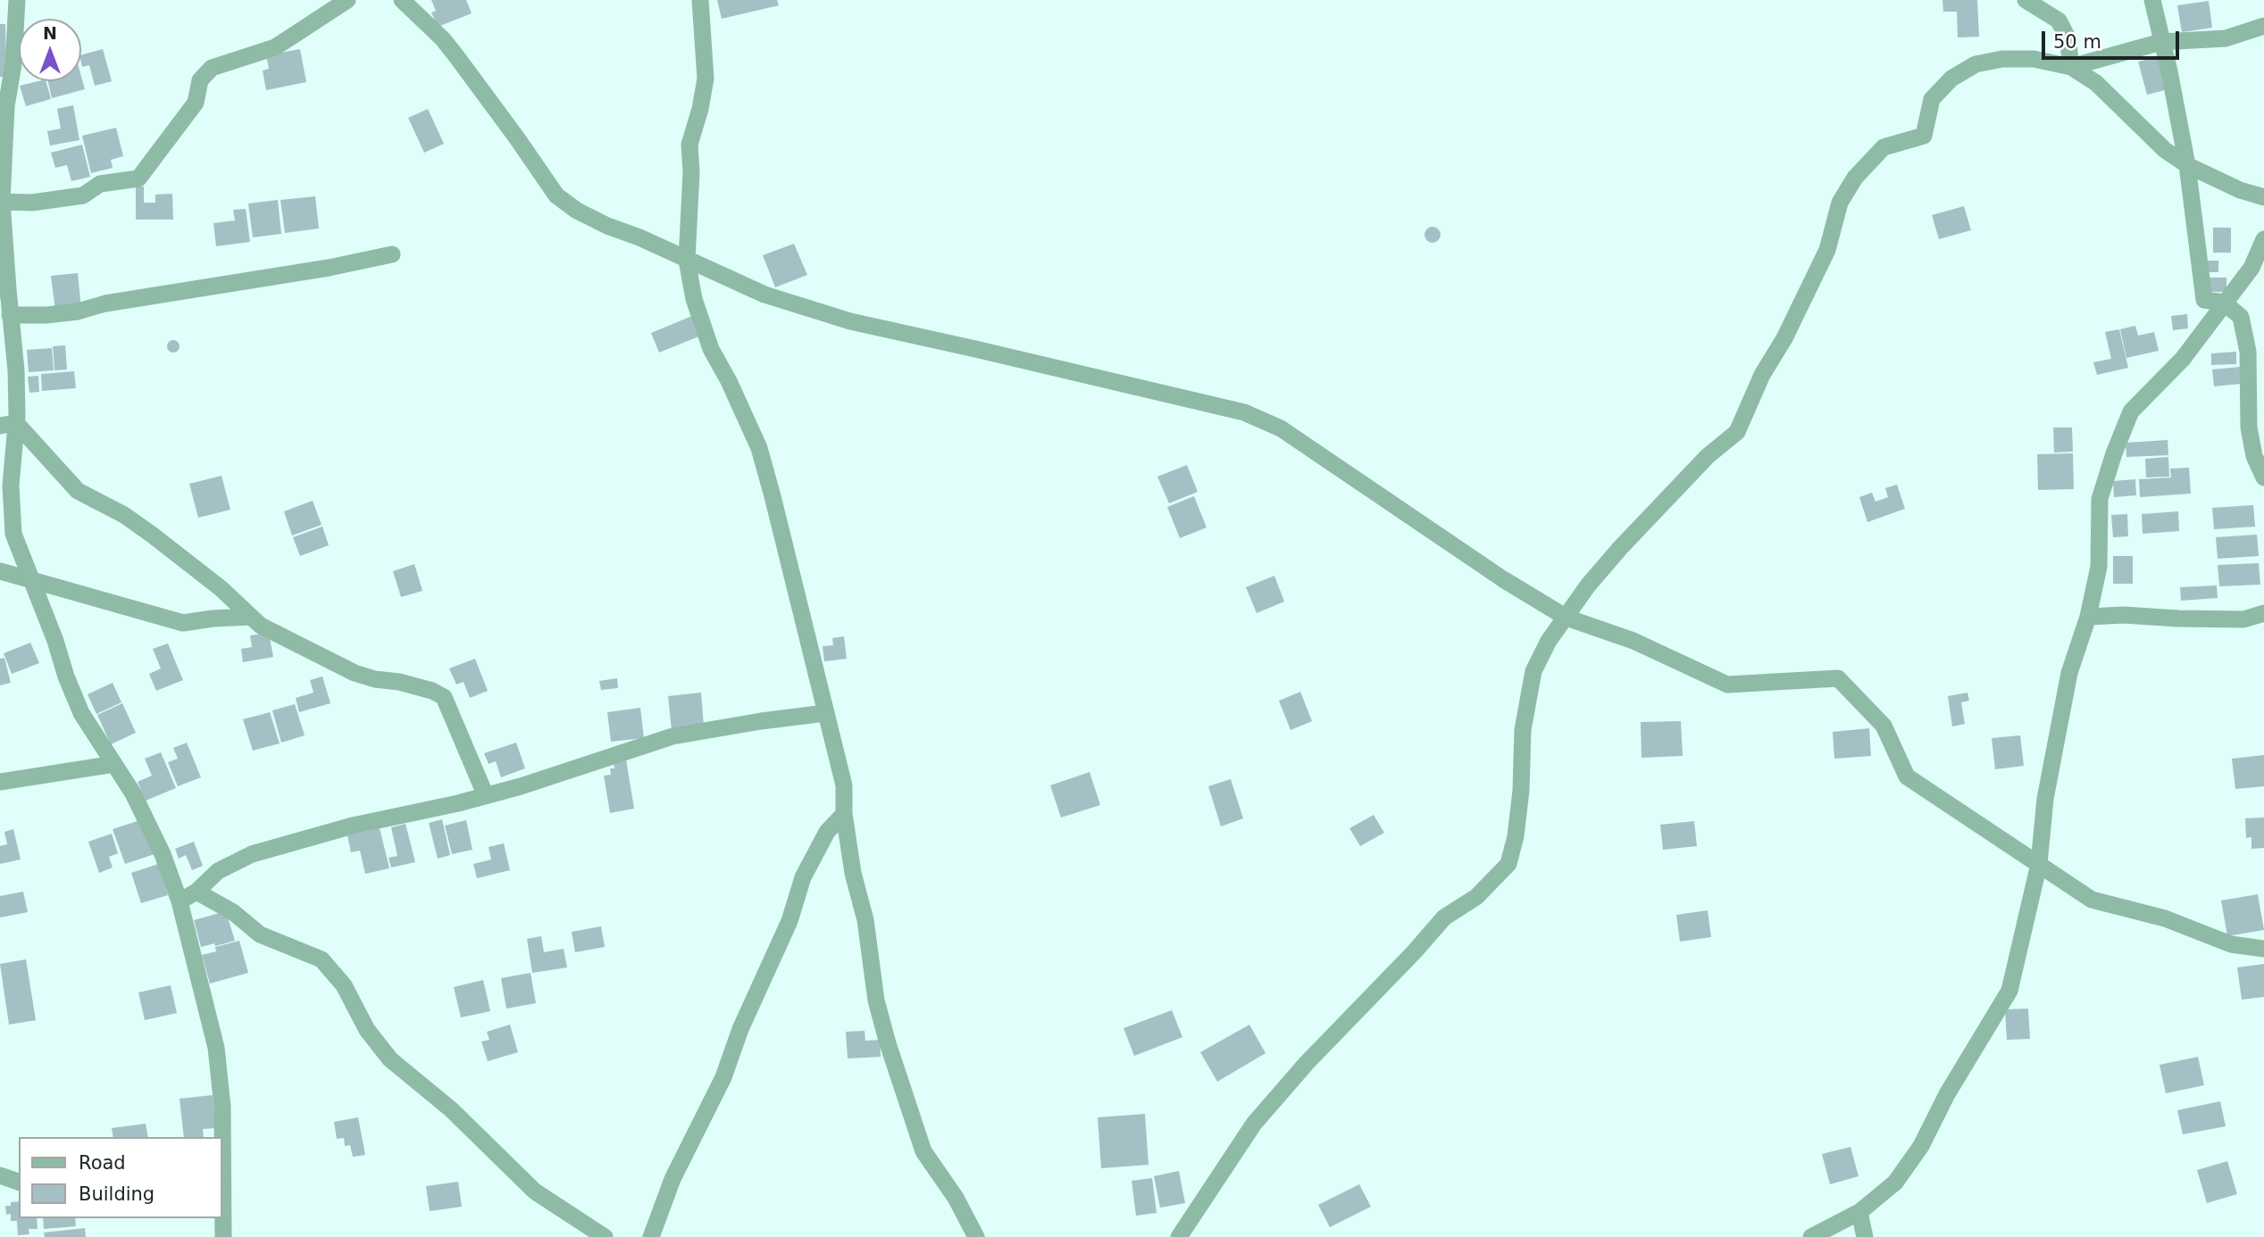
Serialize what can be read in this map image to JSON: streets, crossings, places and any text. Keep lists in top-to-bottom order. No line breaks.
{"legend":["Road","Building"],"scale_bar":"50 m","north":"top"}
